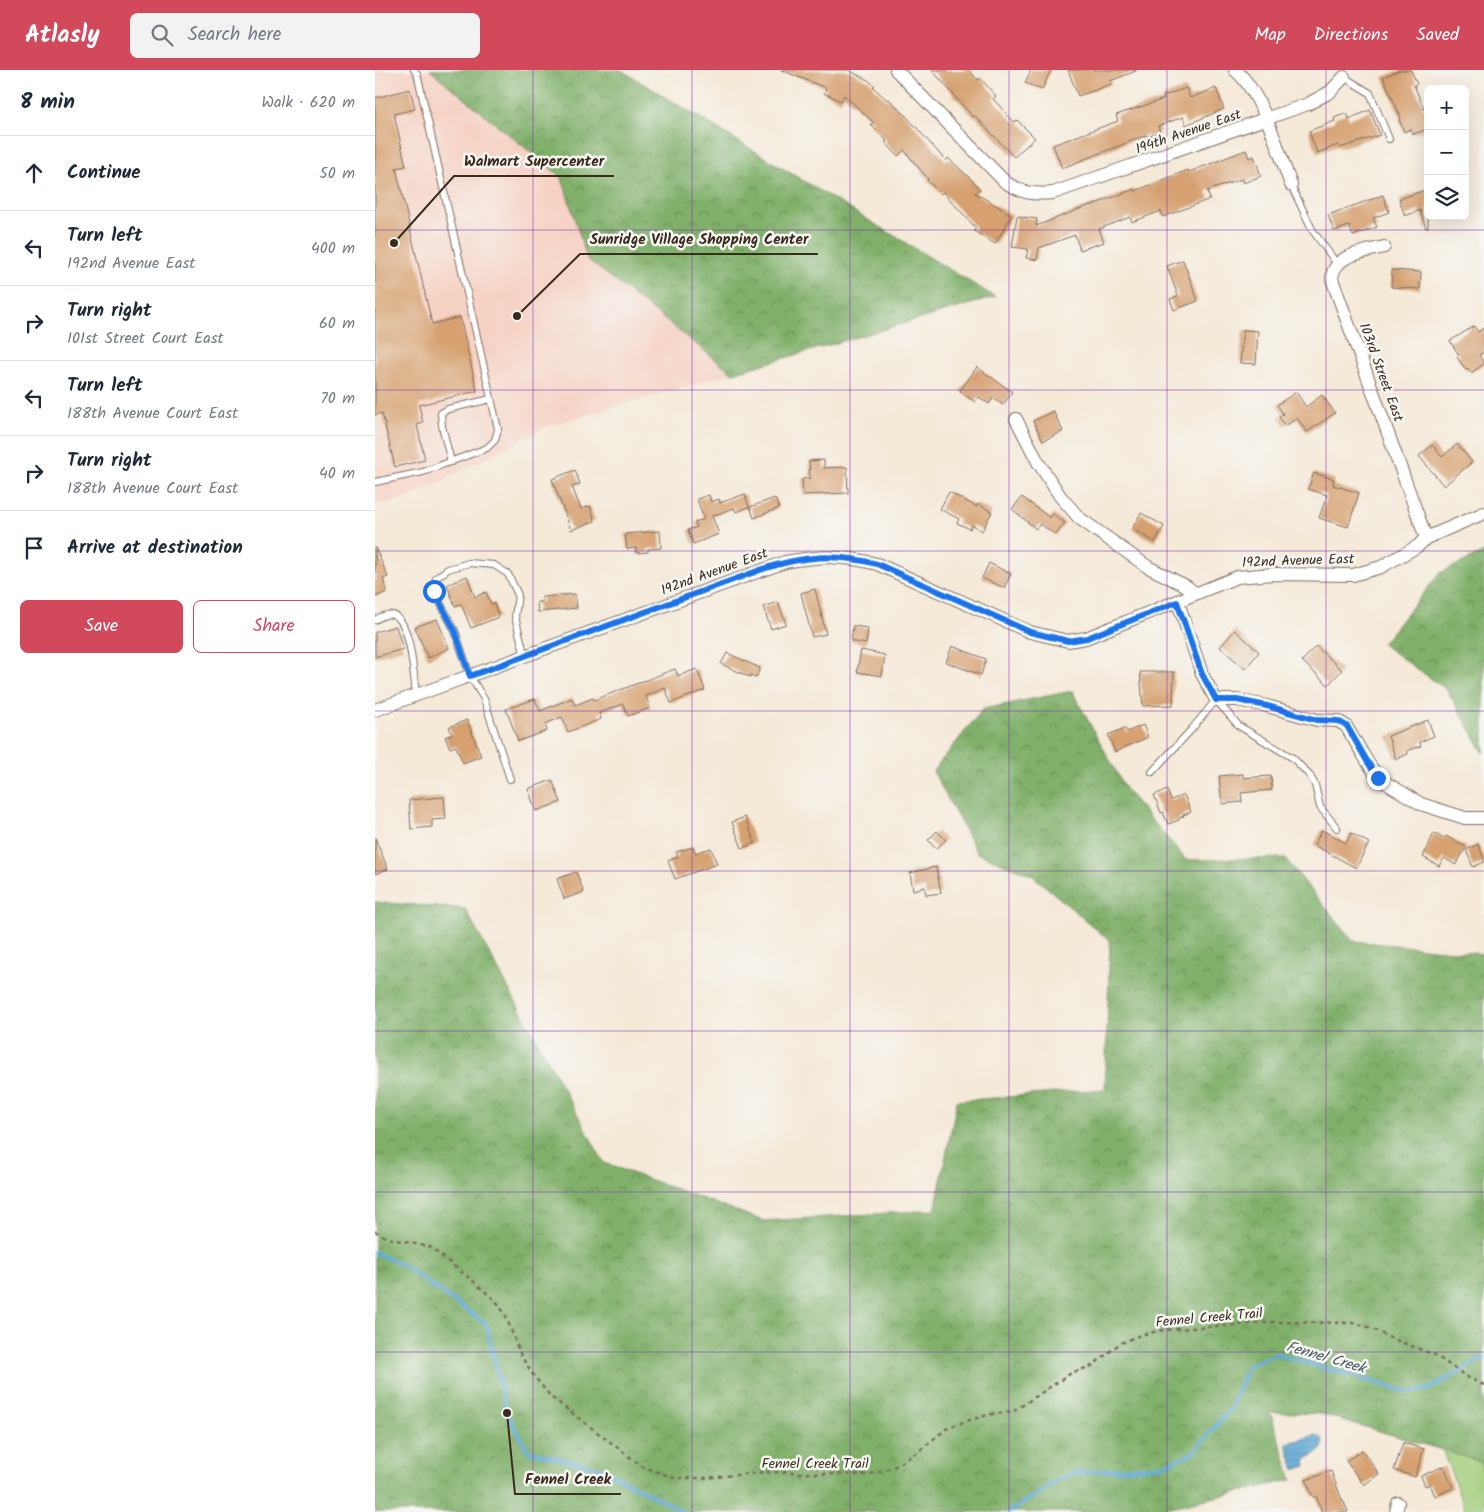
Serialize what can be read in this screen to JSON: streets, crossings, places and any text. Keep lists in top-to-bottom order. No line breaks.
{"streets":{"street":["194th Avenue East","103rd Street East","192nd Avenue East"],"path":["Fennel Creek Trail"]},"crossings":[["103rd Street East","192nd Avenue East"]],"water":["Fennel Creek"],"places":["Walmart Supercenter","Sunridge Village Shopping Center","Fennel Creek"],"page":{"header":"Atlasly","search":"Search here","nav":["Map","Directions","Saved"],"heading":["8 min","Walk · 620 m"],"map_buttons":["+","−"],"list":[["Continue","50 m"],["Turn left","192nd Avenue East","400 m"],["Turn right","101st Street Court East","60 m"],["Turn left","188th Avenue Court East","70 m"],["Turn right","188th Avenue Court East","40 m"],"Arrive at destination"],"buttons":["Save","Share"]}}
